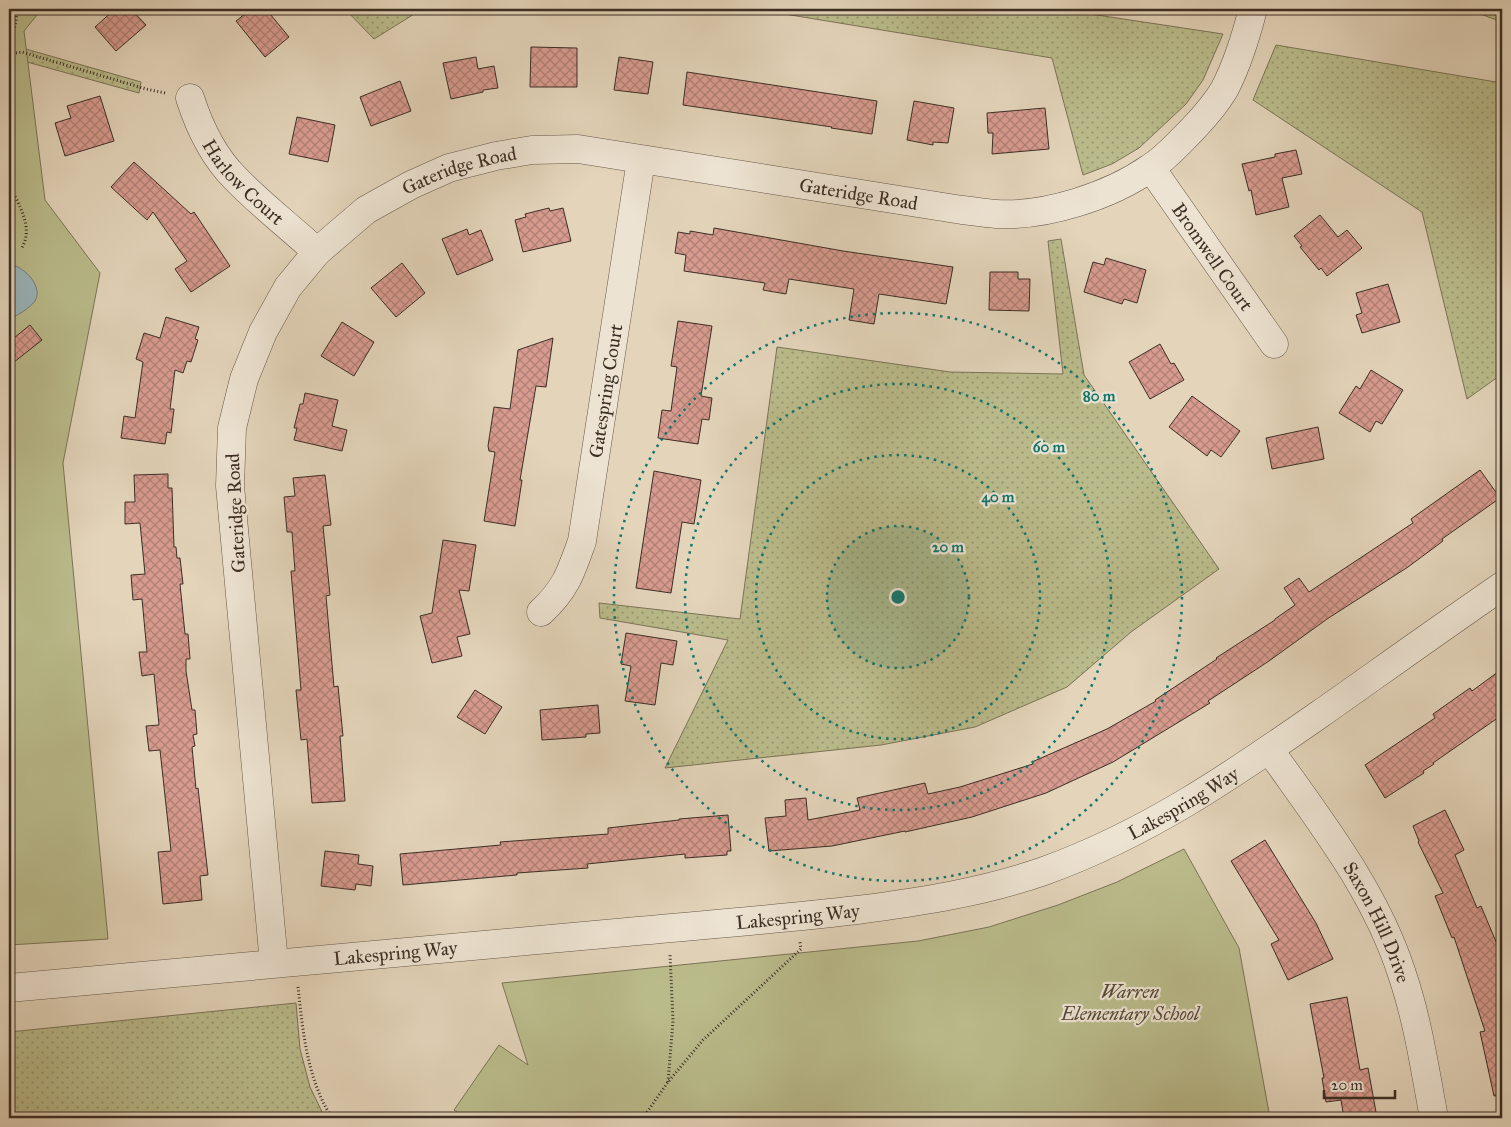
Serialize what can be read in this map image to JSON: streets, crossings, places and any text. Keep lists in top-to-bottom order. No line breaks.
{"streets":{"street":["Gateridge Road","Harlow Court","Bromwell Court","Gatespring Court","Lakespring Way","Saxon Hill Drive"]},"crossings":[["Gateridge Road","Harlow Court"],["Gateridge Road","Bromwell Court"],["Gateridge Road","Gatespring Court"],["Gateridge Road","Lakespring Way"],["Lakespring Way","Saxon Hill Drive"]],"parks":["Warren Elementary School"],"scale_bar":"20 m","rings":["80 m","60 m","40 m","20 m"]}
